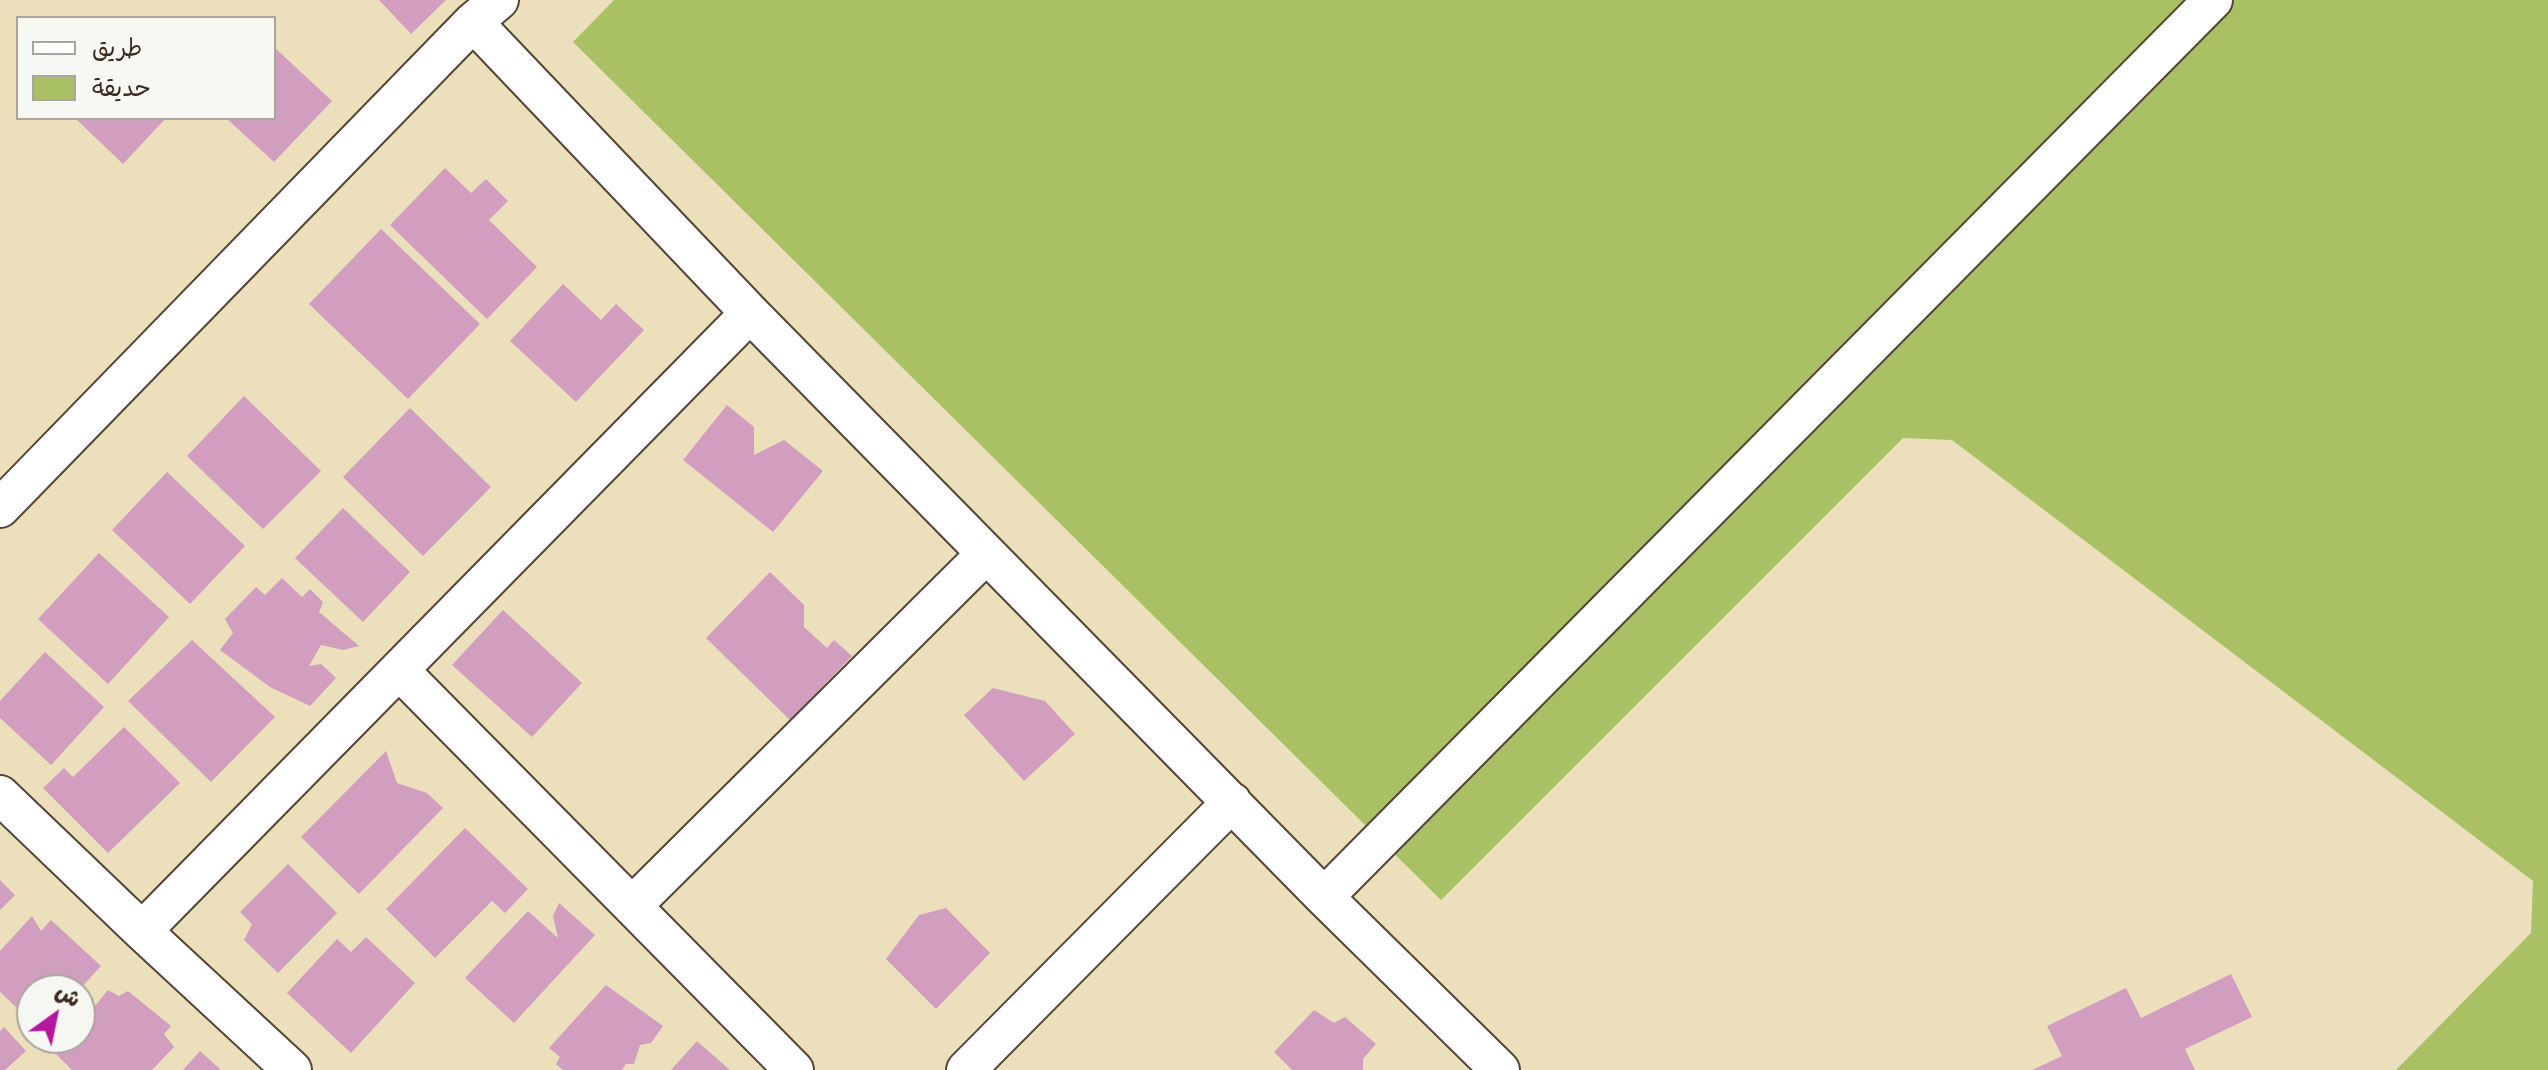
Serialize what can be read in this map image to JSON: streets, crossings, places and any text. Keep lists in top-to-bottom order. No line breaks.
{"legend":["طريق","حديقة"],"north":"top right"}
